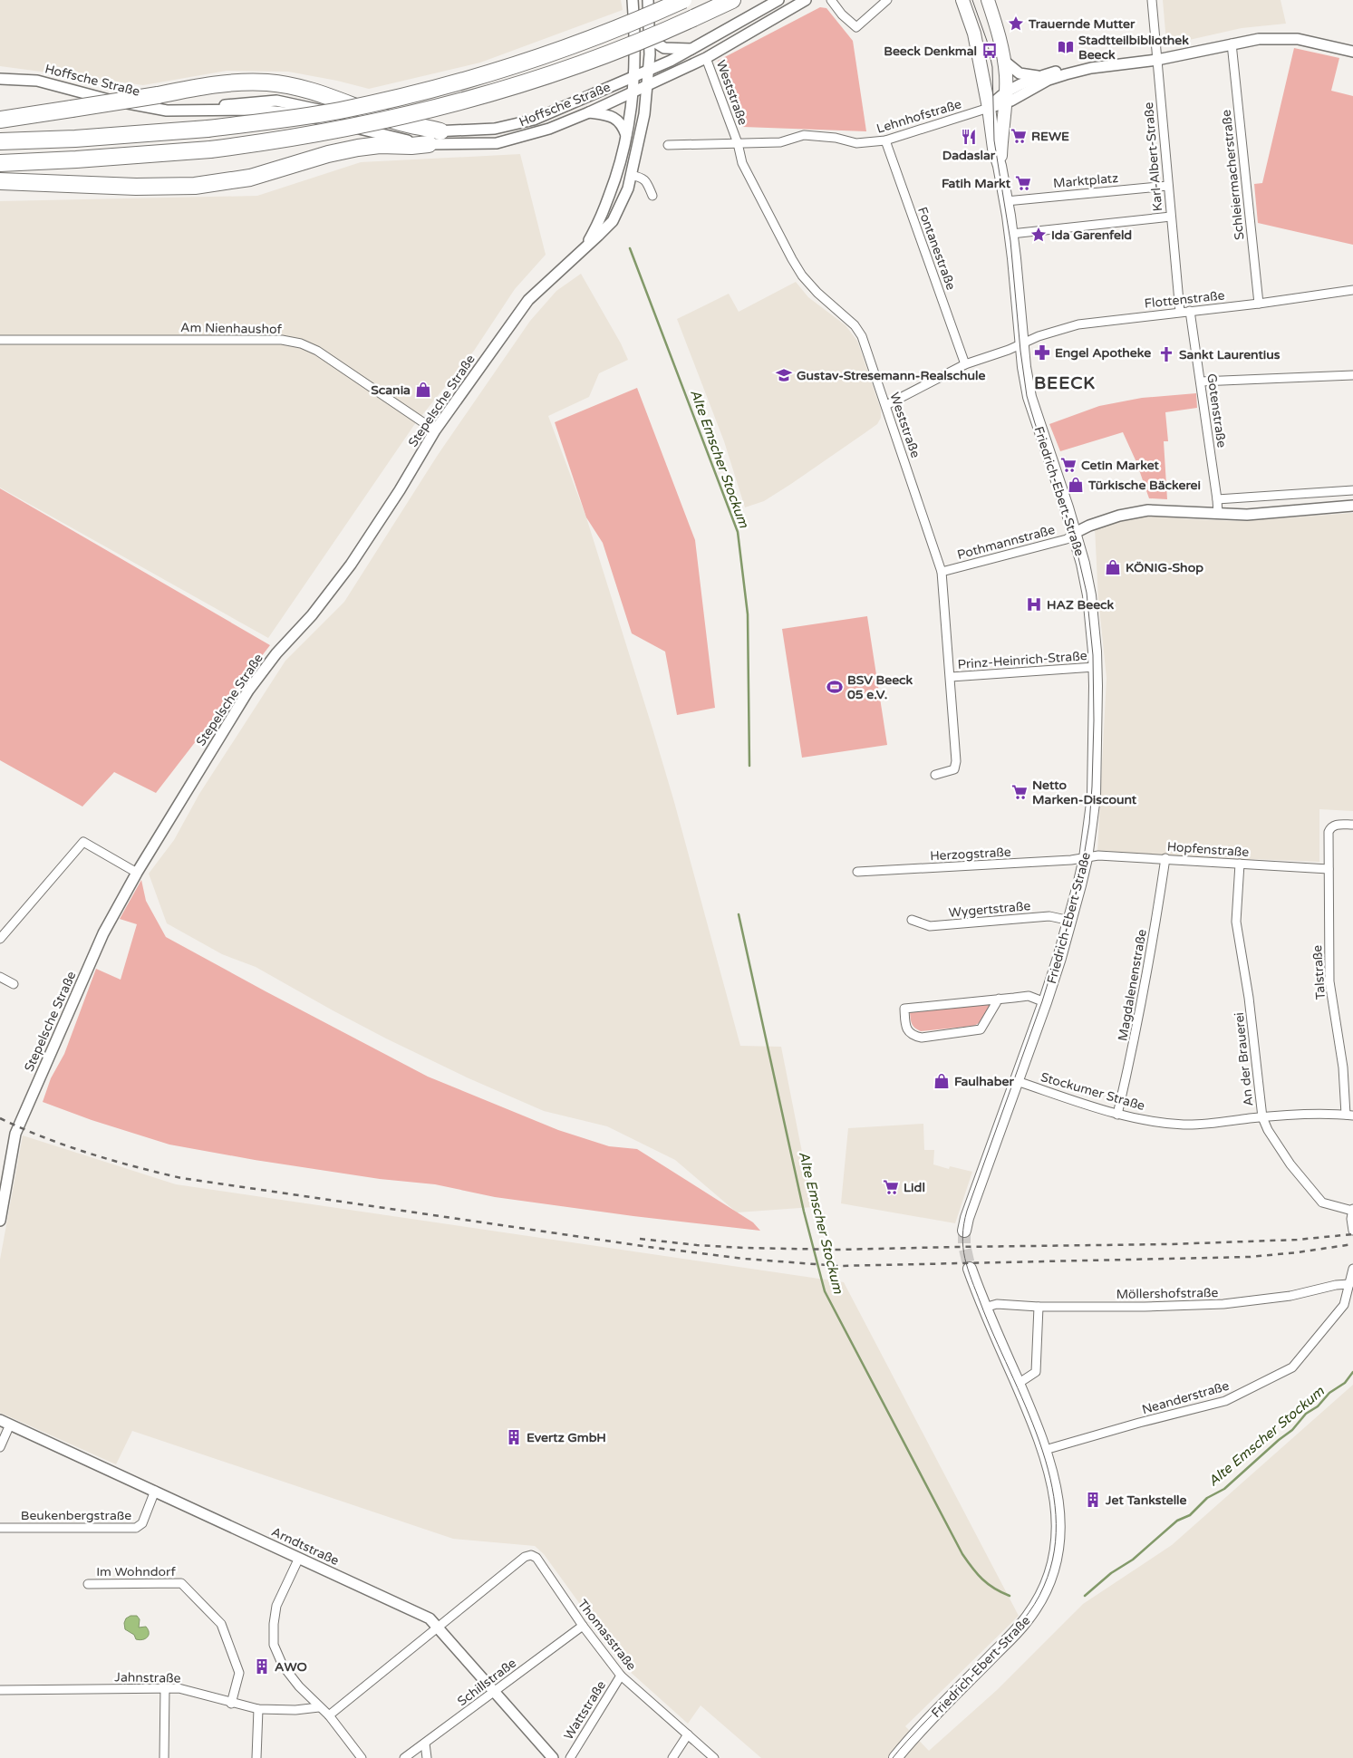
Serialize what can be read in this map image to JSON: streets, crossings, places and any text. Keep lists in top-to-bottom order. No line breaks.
{"streets":{"main road":["Friedrich-Ebert-Straße"],"street":["Hoffsche Straße","Weststraße","Lehnhofstraße","Karl-Albert-Straße","Schleiermacherstraße","Marktplatz","Fontanestraße","Flottenstraße","Am Nienhaushof","Stepelsche Straße","Gotenstraße","Pothmannstraße","Prinz-Heinrich-Straße","Hopfenstraße","Herzogstraße","Wygertstraße","Talstraße","Magdalenenstraße","An der Brauerei","Stockumer Straße","Möllershofstraße","Neanderstraße","Beukenbergstraße","Arndtstraße","Im Wohndorf","Thomasstraße","Jahnstraße","Schillstraße","Wattstraße"]},"crossings":[["Hoffsche Straße","Weststraße"],["Hoffsche Straße","Stepelsche Straße"],["Weststraße","Lehnhofstraße"],["Weststraße","Flottenstraße"],["Weststraße","Pothmannstraße"],["Weststraße","Prinz-Heinrich-Straße"],["Lehnhofstraße","Fontanestraße"],["Lehnhofstraße","Friedrich-Ebert-Straße"],["Karl-Albert-Straße","Marktplatz"],["Karl-Albert-Straße","Flottenstraße"],["Schleiermacherstraße","Flottenstraße"],["Marktplatz","Friedrich-Ebert-Straße"],["Fontanestraße","Flottenstraße"],["Flottenstraße","Gotenstraße"],["Flottenstraße","Friedrich-Ebert-Straße"],["Am Nienhaushof","Stepelsche Straße"],["Friedrich-Ebert-Straße","Pothmannstraße"],["Friedrich-Ebert-Straße","Prinz-Heinrich-Straße"],["Friedrich-Ebert-Straße","Hopfenstraße"],["Friedrich-Ebert-Straße","Herzogstraße"],["Friedrich-Ebert-Straße","Wygertstraße"],["Friedrich-Ebert-Straße","Stockumer Straße"],["Friedrich-Ebert-Straße","Möllershofstraße"],["Friedrich-Ebert-Straße","Neanderstraße"],["Hopfenstraße","Herzogstraße"],["Hopfenstraße","Talstraße"],["Hopfenstraße","Magdalenenstraße"],["Hopfenstraße","An der Brauerei"],["Talstraße","Stockumer Straße"],["Magdalenenstraße","Stockumer Straße"],["An der Brauerei","Stockumer Straße"],["Möllershofstraße","Neanderstraße"],["Beukenbergstraße","Arndtstraße"],["Arndtstraße","Thomasstraße"],["Arndtstraße","Schillstraße"],["Im Wohndorf","Jahnstraße"],["Thomasstraße","Schillstraße"],["Thomasstraße","Wattstraße"]],"districts":["BEECK"],"water":["Alte Emscher Stockum"],"places":{"place":["Trauernde Mutter","Ida Garenfeld"],"library":["Stadtteilbibliothek Beeck"],"bus stop":["Beeck Denkmal"],"supermarket":["REWE","Fatih Markt","Cetin Market","Netto Marken-Discount","Lidl"],"restaurant":["Dadaslar"],"pharmacy":["Engel Apotheke"],"church":["Sankt Laurentius"],"school or university":["Gustav-Stresemann-Realschule"],"shop":["Scania","Türkische Bäckerei","KÖNIG-Shop","Faulhaber"],"hospital":["HAZ Beeck"],"sports":["BSV Beeck 05 e.V."],"building":["Evertz GmbH","Jet Tankstelle","AWO"]}}
